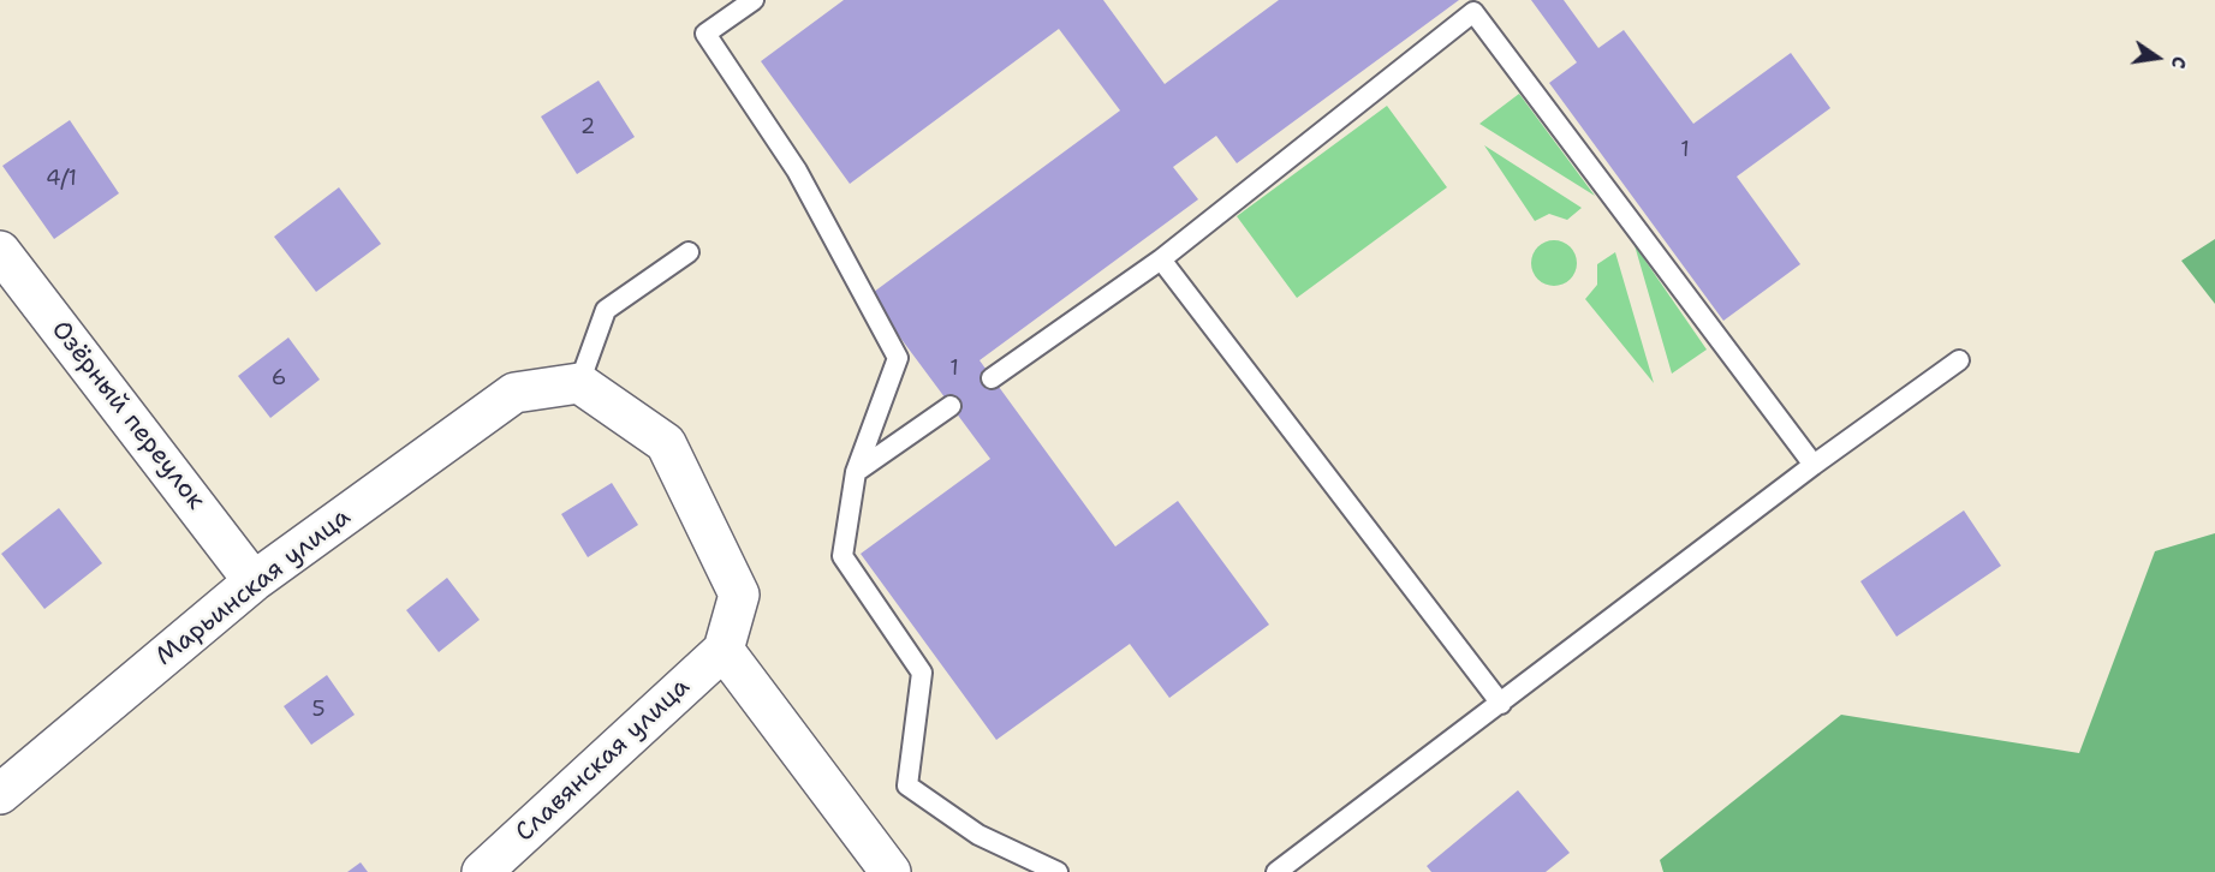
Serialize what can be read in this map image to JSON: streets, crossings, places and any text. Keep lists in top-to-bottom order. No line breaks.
{"streets":{"street":["Озёрный переулок","Марьинская улица","Славянская улица"]},"crossings":[["Озёрный переулок","Марьинская улица"]],"house_numbers":["2","1","4/1","1","6","5"],"north":"right"}
